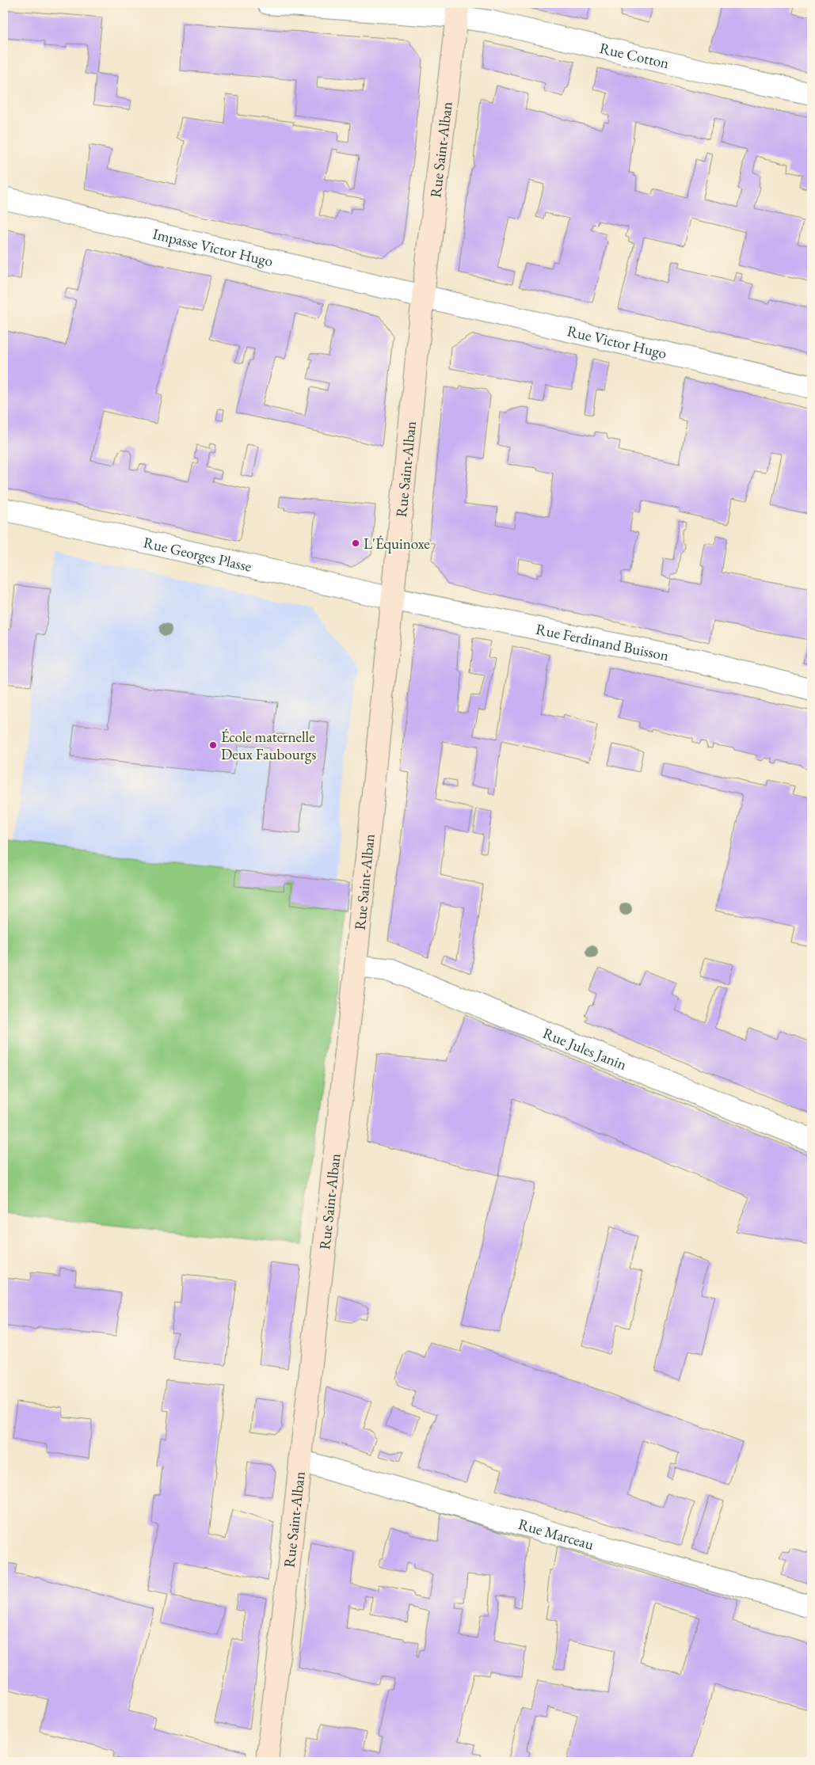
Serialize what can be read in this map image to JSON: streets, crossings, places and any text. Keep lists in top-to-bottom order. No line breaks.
{"streets":{"street":["Rue Cotton","Rue Saint-Alban","Impasse Victor Hugo","Rue Victor Hugo","Rue Georges Plasse","Rue Ferdinand Buisson","Rue Jules Janin","Rue Marceau"]},"crossings":[["Rue Cotton","Rue Saint-Alban"],["Rue Saint-Alban","Impasse Victor Hugo"],["Rue Saint-Alban","Rue Victor Hugo"],["Rue Saint-Alban","Rue Georges Plasse"],["Rue Saint-Alban","Rue Ferdinand Buisson"],["Rue Saint-Alban","Rue Jules Janin"],["Rue Saint-Alban","Rue Marceau"],["Impasse Victor Hugo","Rue Victor Hugo"],["Rue Georges Plasse","Rue Ferdinand Buisson"]],"places":["L'Équinoxe","École maternelle Deux Faubourgs"]}
